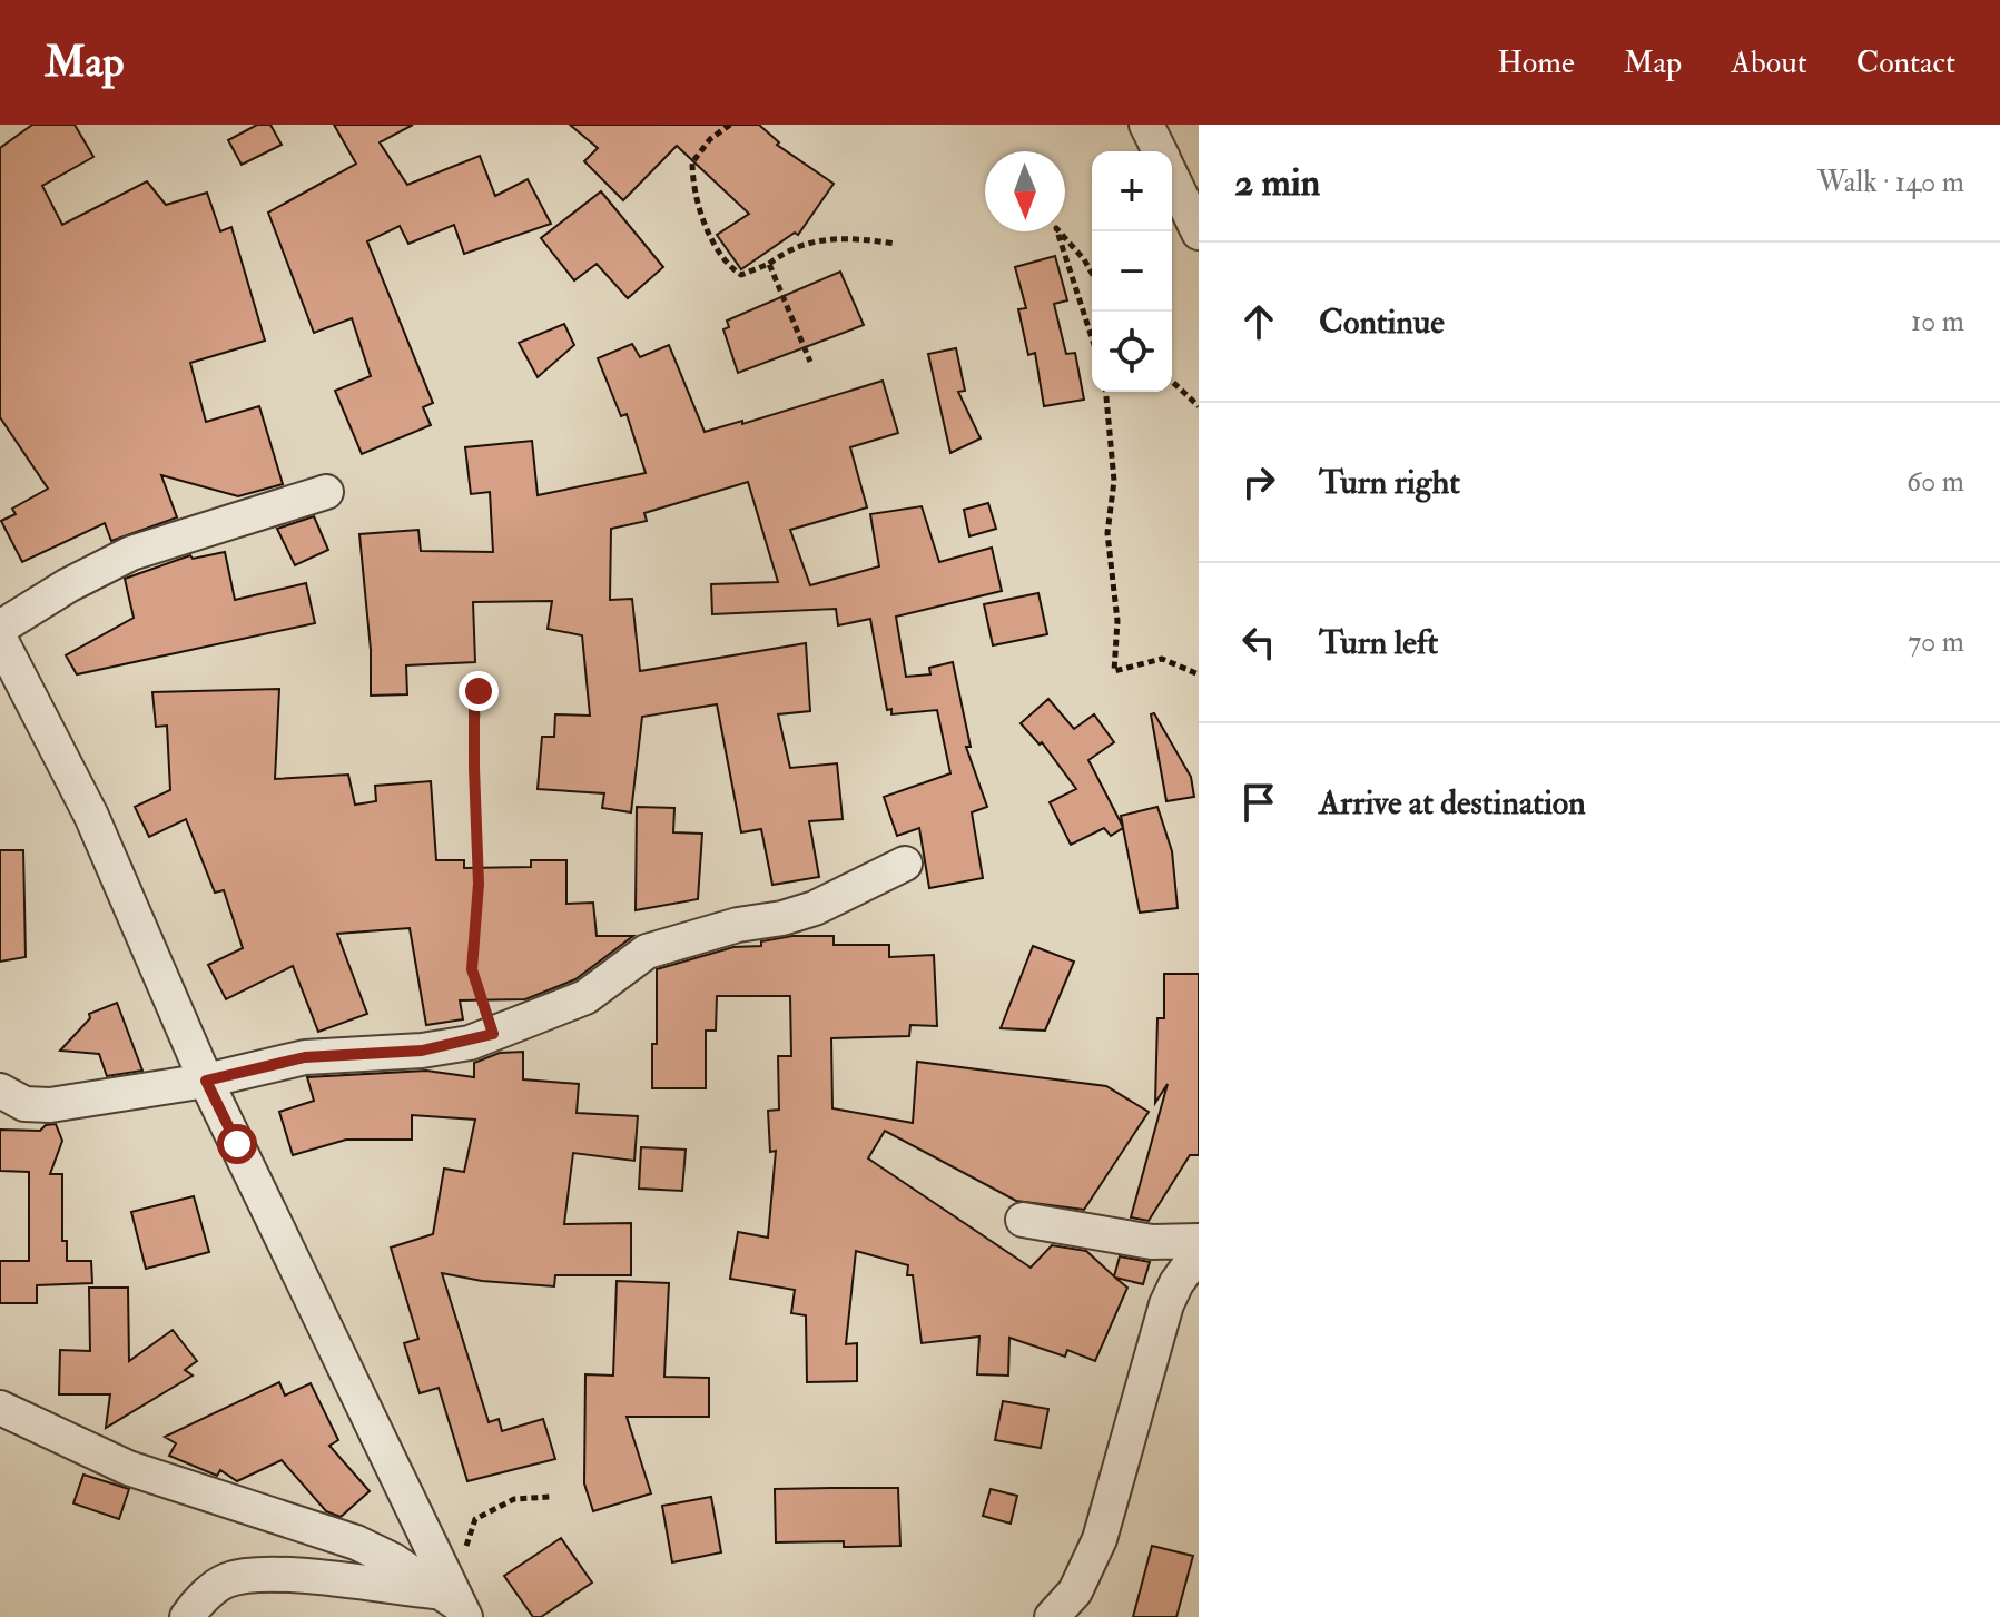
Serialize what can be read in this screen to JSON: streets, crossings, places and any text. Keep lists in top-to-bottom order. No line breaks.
{"north":"bottom","page":{"header":"Map","nav":["Home","Map","About","Contact"],"heading":["2 min","Walk · 140 m"],"map_buttons":["+","−"],"list":[["Continue","10 m"],["Turn right","60 m"],["Turn left","70 m"],"Arrive at destination"]}}
